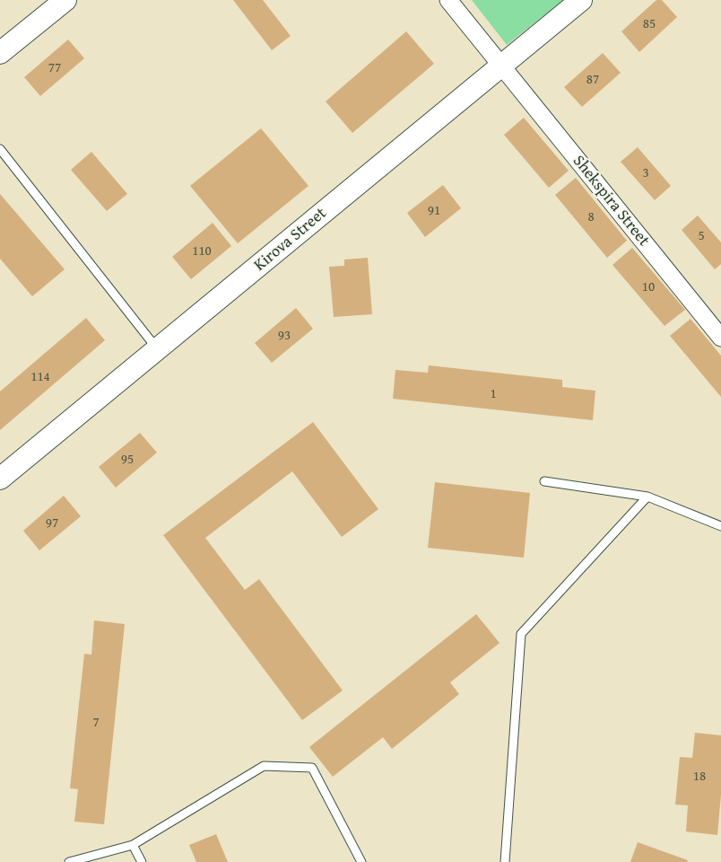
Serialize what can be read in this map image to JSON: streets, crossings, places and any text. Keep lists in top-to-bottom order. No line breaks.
{"streets":{"street":["Shekspira Street","Kirova Street"]},"crossings":[["Shekspira Street","Kirova Street"]],"house_numbers":["85","77","87","3","91","8","5","110","10","93","114","1","95","97","7","18"]}
